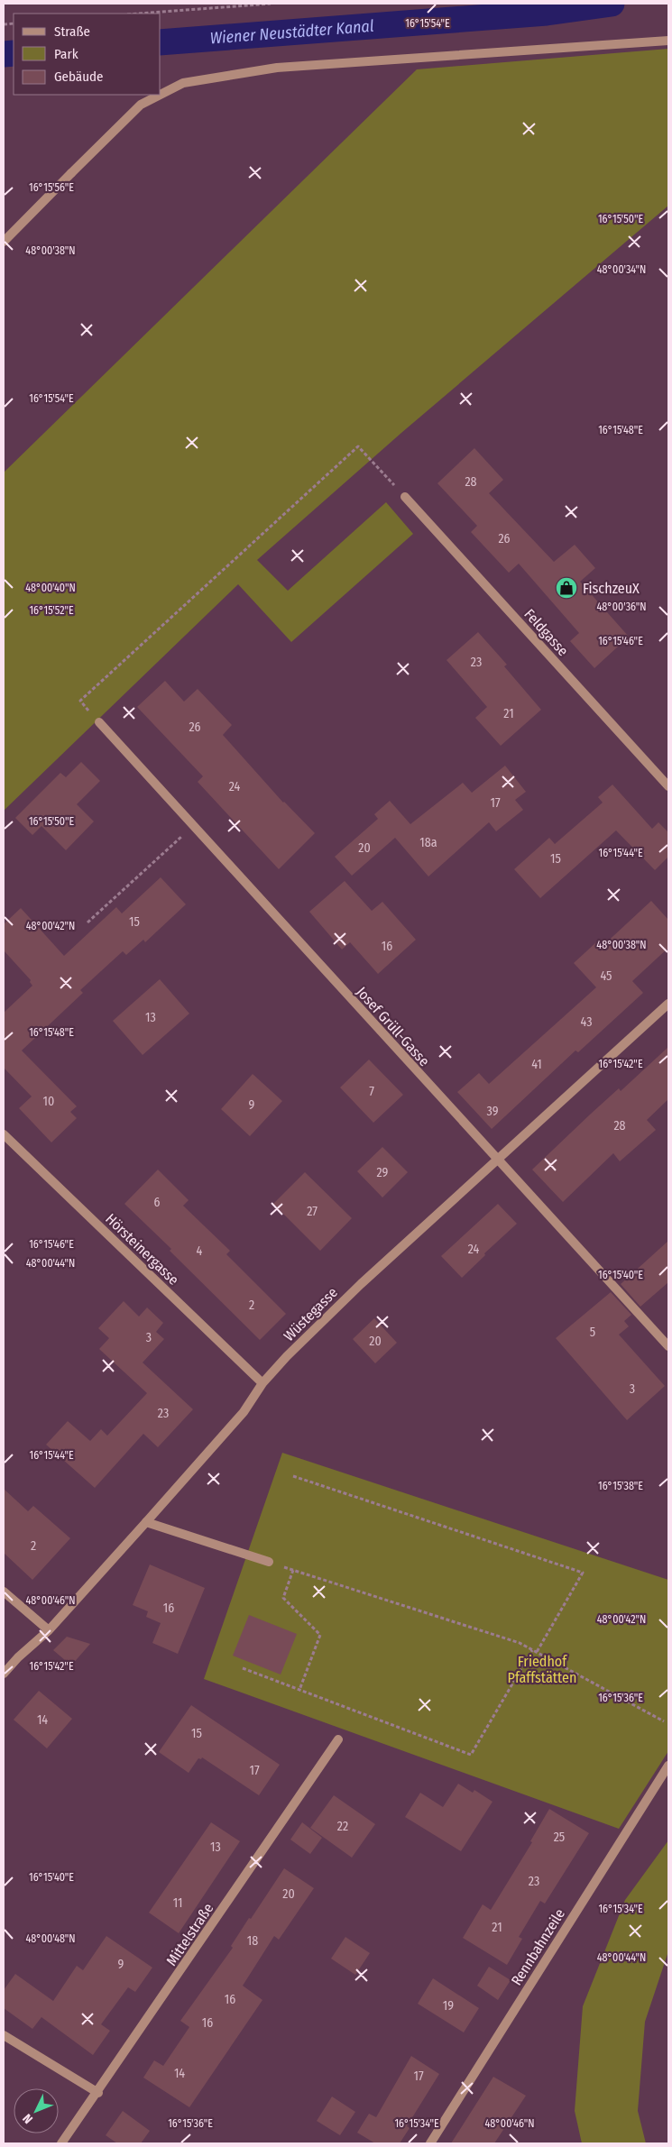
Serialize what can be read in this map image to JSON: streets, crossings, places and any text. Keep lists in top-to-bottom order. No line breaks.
{"streets":{"street":["Feldgasse","Josef Grüll-Gasse","Hörsteinergasse","Wüstegasse","Mittelstraße","Rennbahnzeile"]},"crossings":[["Josef Grüll-Gasse","Wüstegasse"],["Hörsteinergasse","Wüstegasse"]],"water":["Wiener Neustädter Kanal"],"parks":["Friedhof Pfaffstätten"],"places":{"shop":["FischzeuX"]},"house_numbers":["28","26","23","21","26","24","17","18a","20","15","15","16","45","13","43","41","7","10","9","39","28","29","6","27","24","4","2","5","3","20","3","23","2","16","14","15","17","22","25","13","23","20","11","21","18","9","16","19","16","14","17"],"legend":["Straße","Park","Gebäude"],"north":"bottom left","coordinates":["16°15'54\"E","16°15'56\"E","16°15'50\"E","48°00'38\"N","48°00'34\"N","16°15'48\"E","48°00'40\"N","48°00'36\"N","16°15'52\"E","16°15'46\"E","16°15'44\"E","48°00'42\"N","16°15'42\"E","48°00'44\"N","16°15'40\"E","16°15'38\"E","48°00'46\"N","16°15'36\"E","16°15'34\"E","48°00'48\"N"]}
